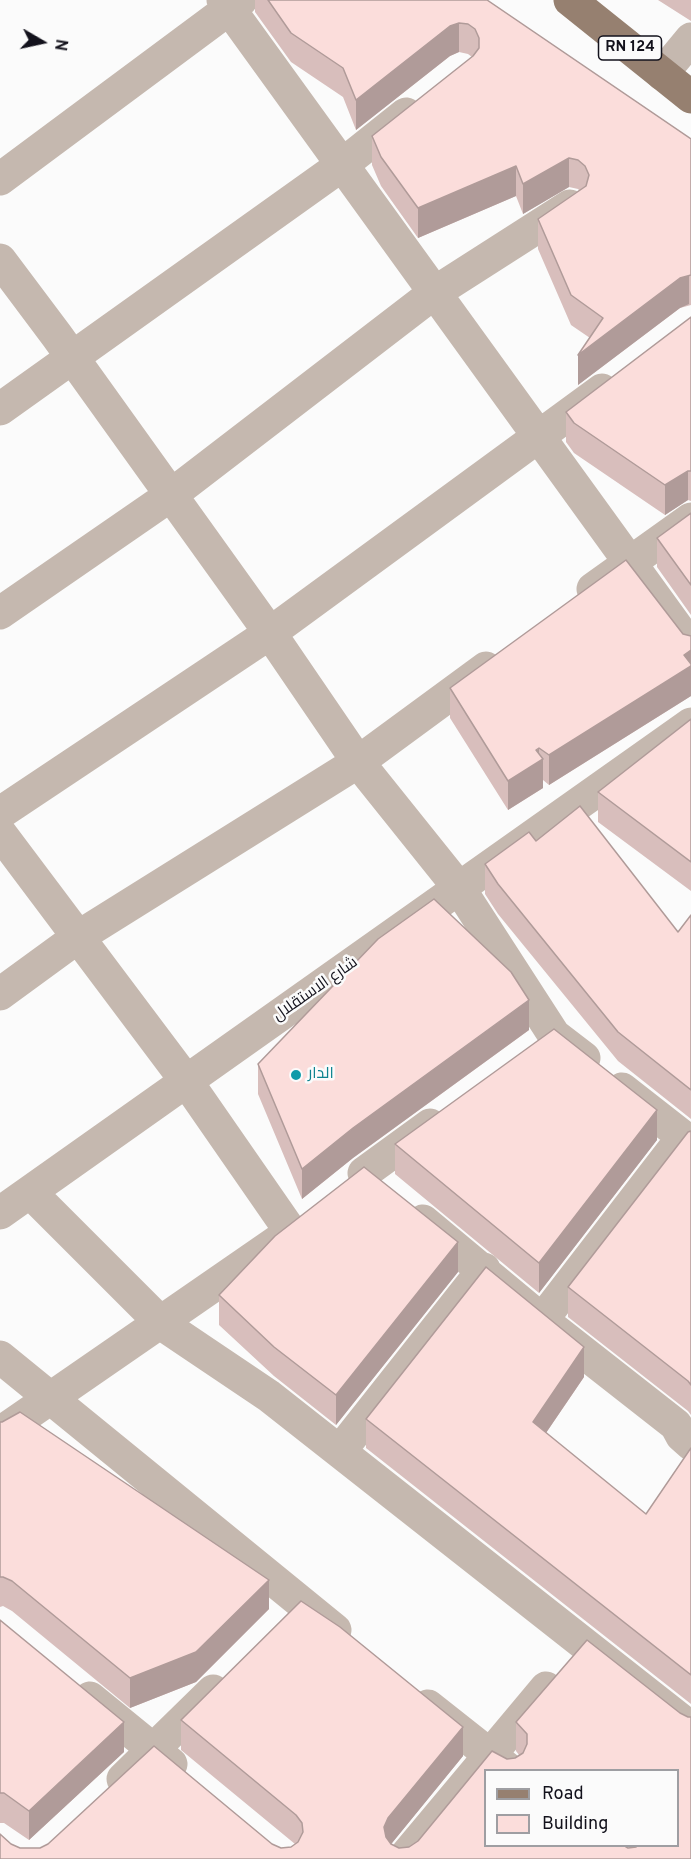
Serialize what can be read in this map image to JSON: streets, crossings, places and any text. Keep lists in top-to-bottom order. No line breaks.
{"streets":{"main road":["RN 124"],"street":["شارع الاستقلال"]},"places":["الدار"],"legend":["Road","Building"],"north":"right"}
